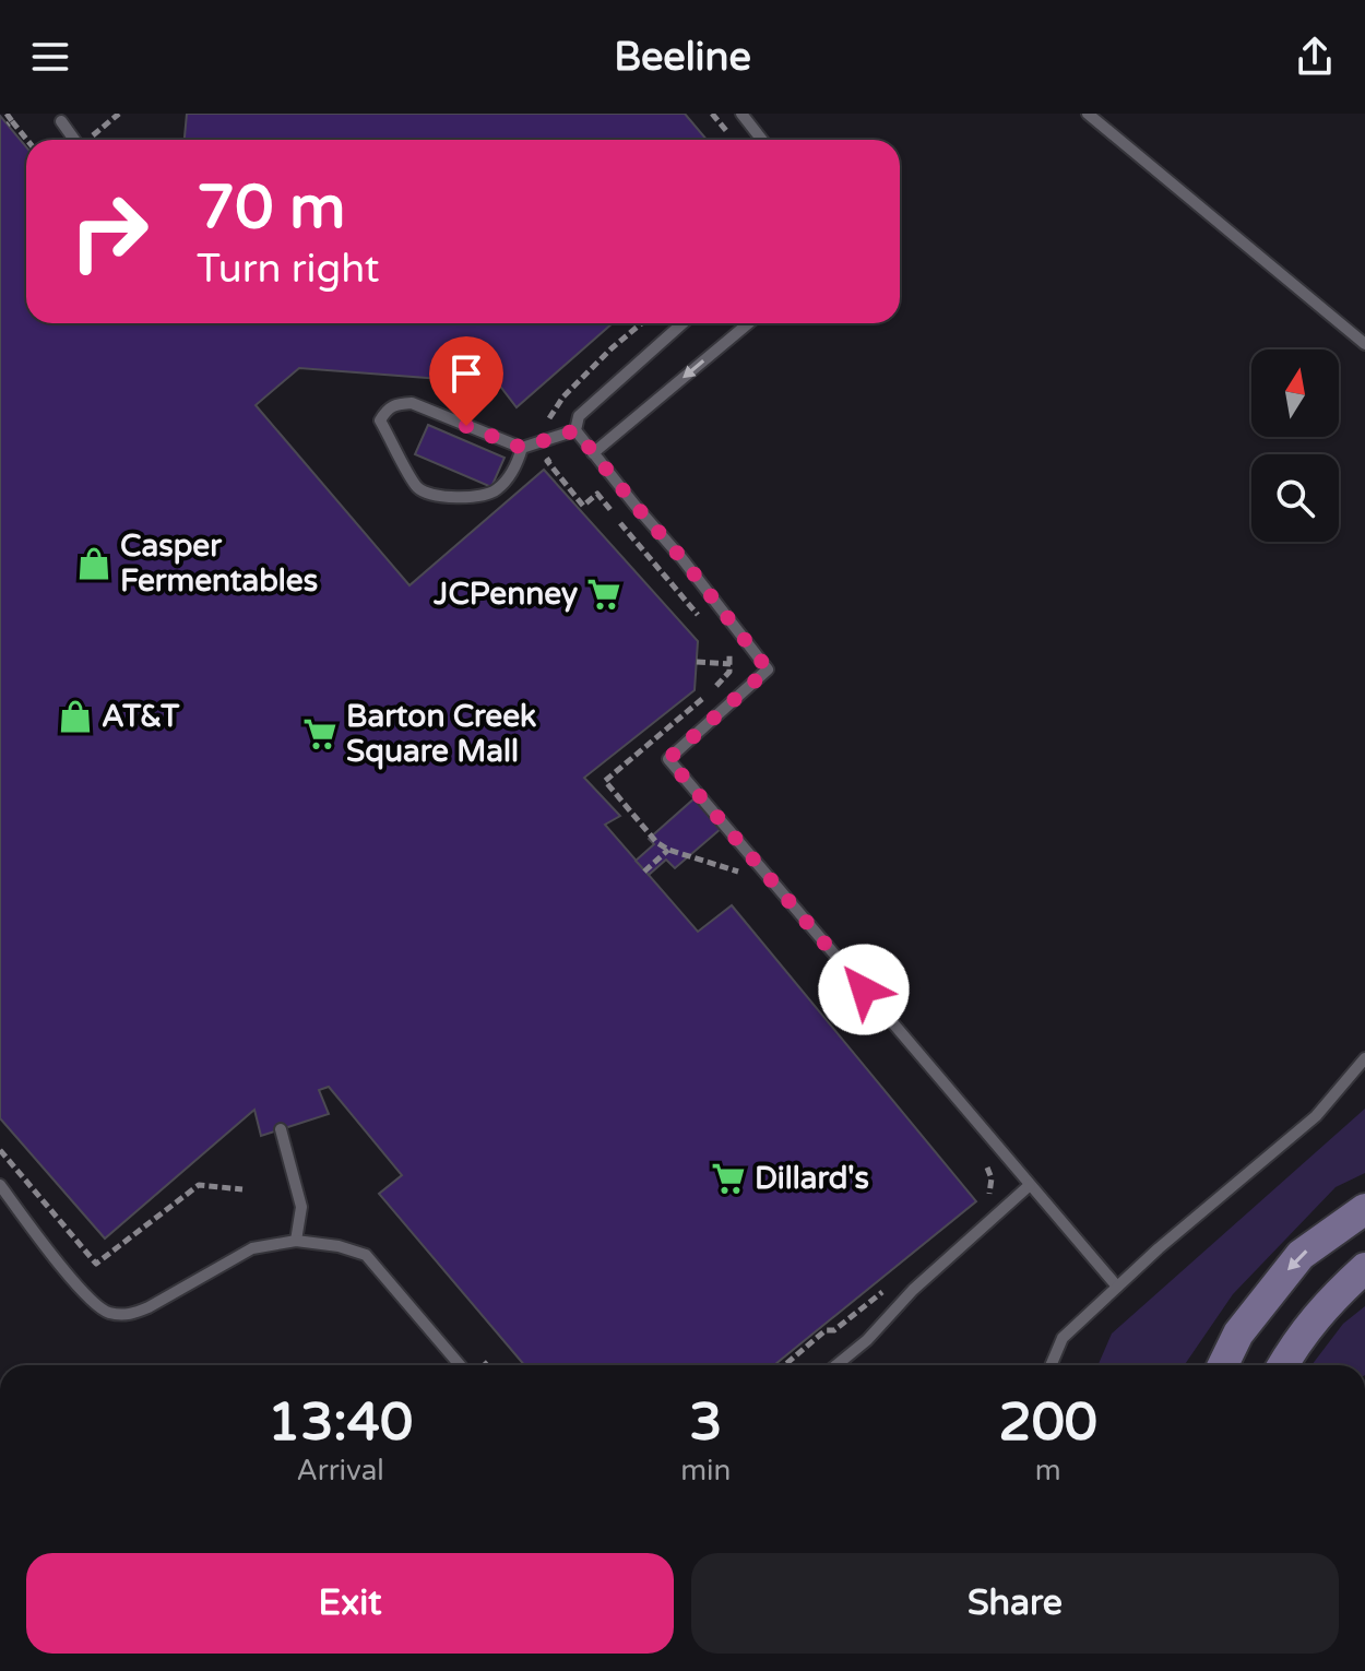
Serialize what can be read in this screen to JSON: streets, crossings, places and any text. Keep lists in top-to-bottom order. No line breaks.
{"places":{"shop":["Casper Fermentables","AT&T"],"supermarket":["JCPenney","Barton Creek Square Mall","Dillard's"]},"north":"top","page":{"header":"Beeline","turn":["70 m","Turn right"],"eta":["13:40","Arrival","3","min","200","m"],"buttons":["Exit","Share"]}}
